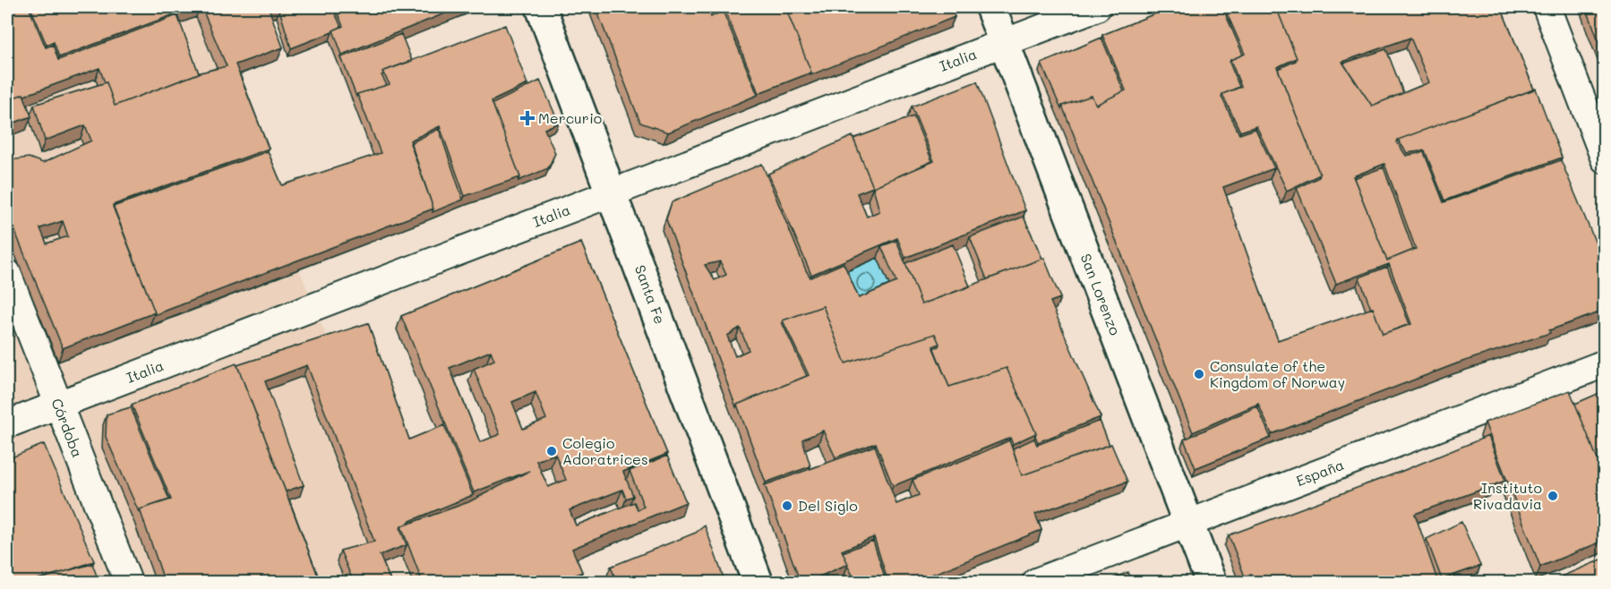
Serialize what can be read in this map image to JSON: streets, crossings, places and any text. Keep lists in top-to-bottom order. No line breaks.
{"streets":{"main road":["Santa Fe","San Lorenzo"],"street":["Italia","Córdoba","España"]},"crossings":[["Italia","Santa Fe"],["Italia","San Lorenzo"],["Italia","Córdoba"],["San Lorenzo","España"]],"places":{"health":["Mercurio"],"other":["Consulate of the Kingdom of Norway","Colegio Adoratrices","Instituto Rivadavia","Del Siglo"]}}
